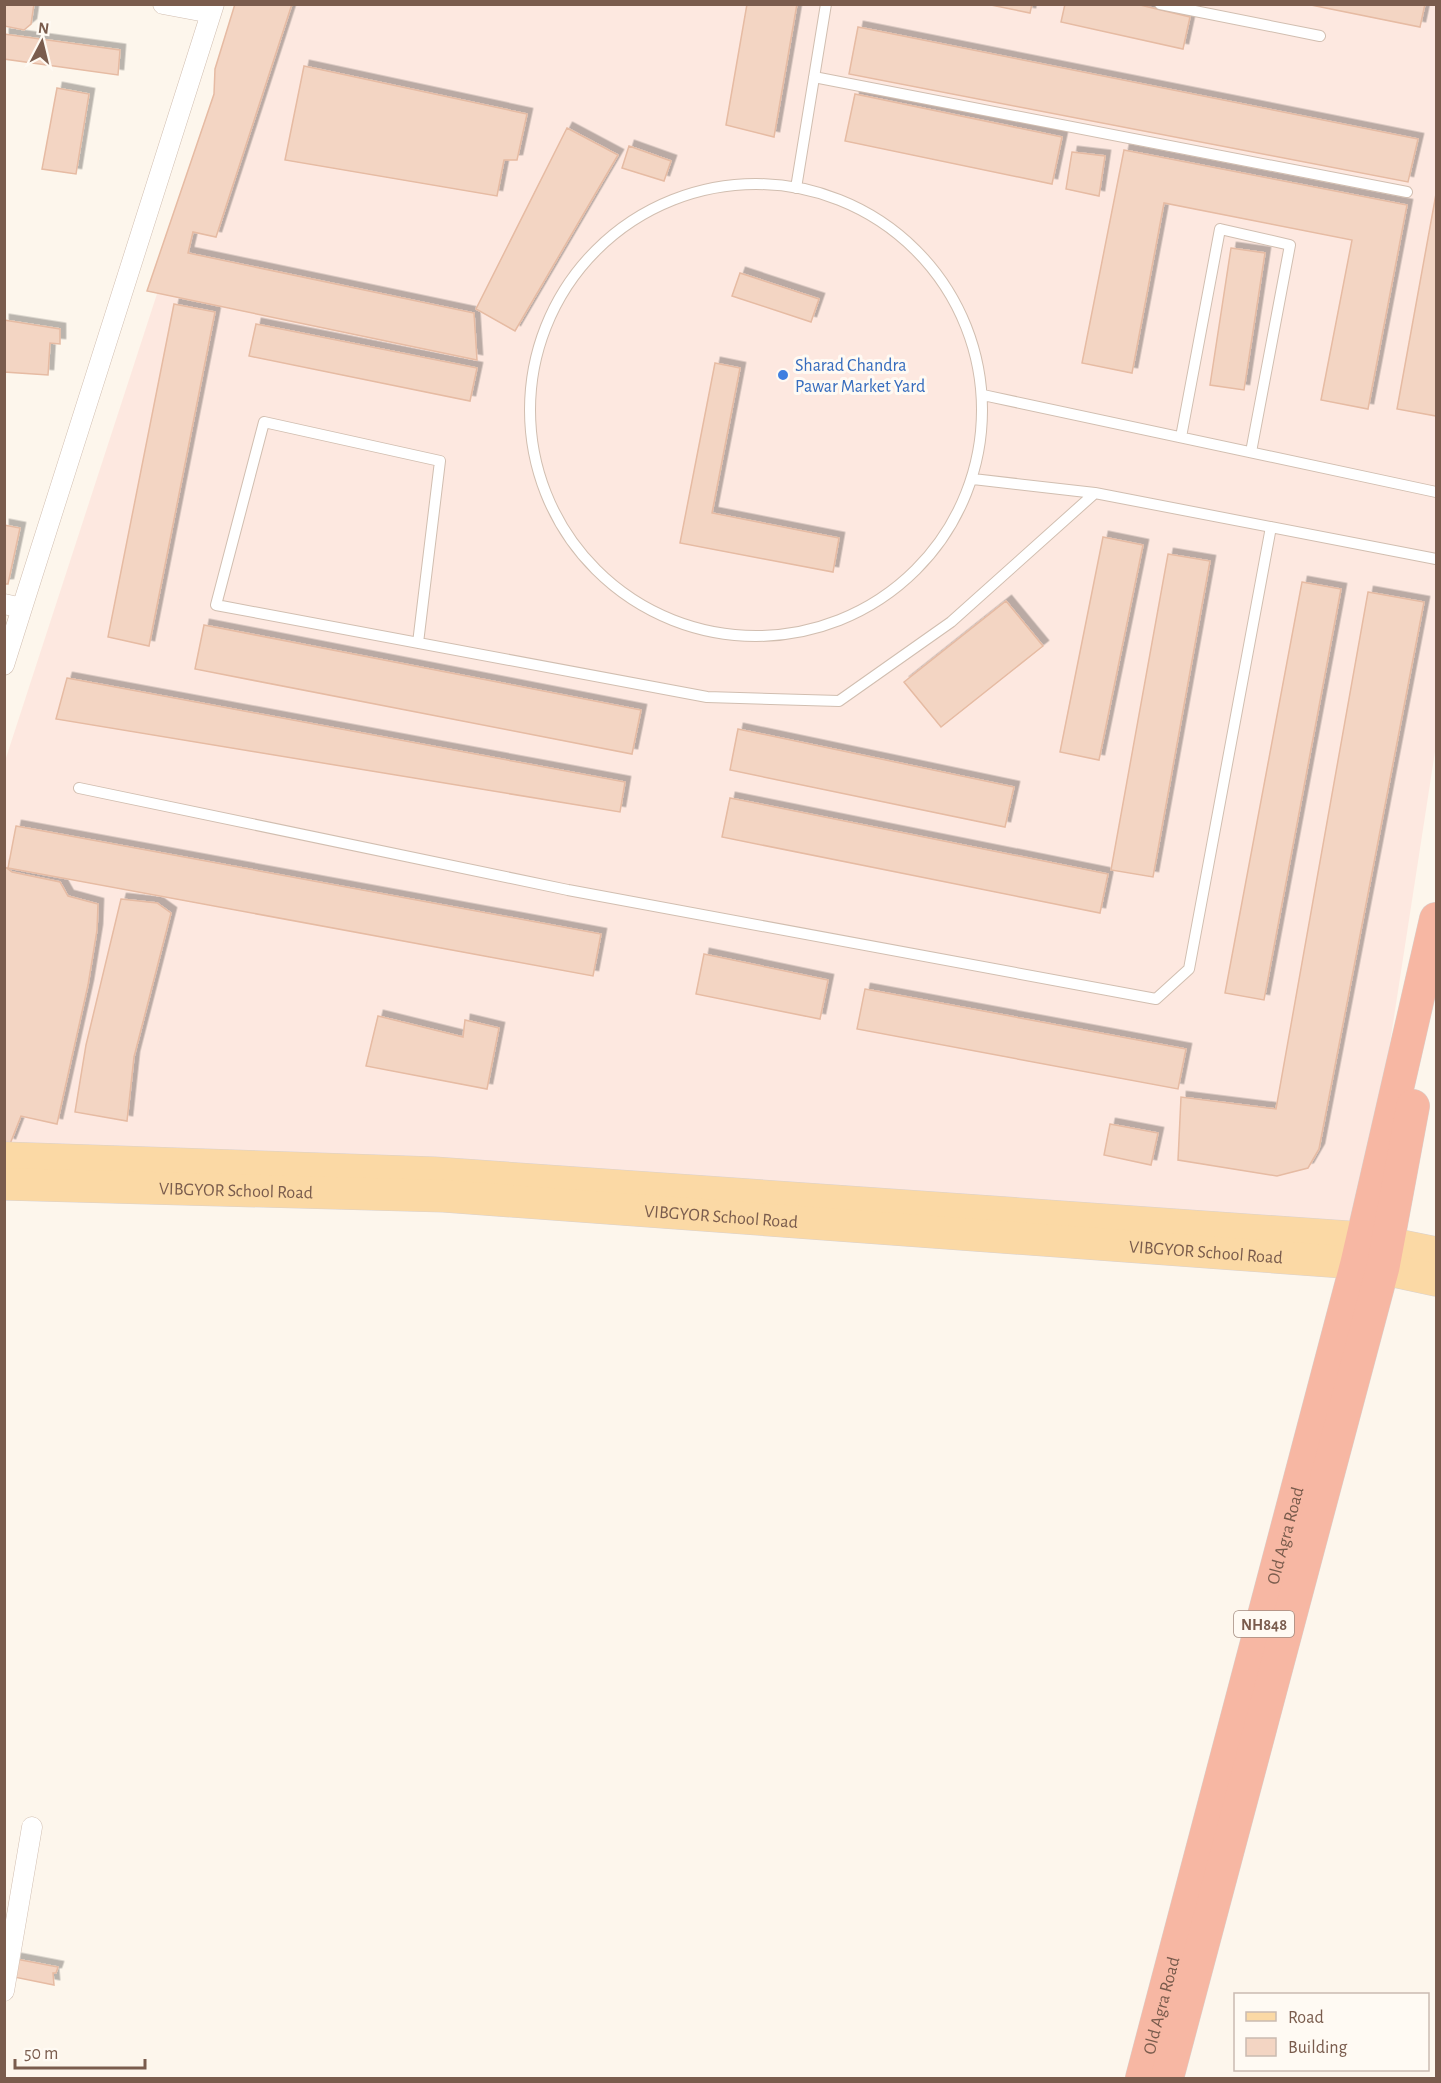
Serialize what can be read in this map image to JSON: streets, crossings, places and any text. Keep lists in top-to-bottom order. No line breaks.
{"streets":{"highway":["Old Agra Road","NH848"],"main road":["VIBGYOR School Road"]},"crossings":[["VIBGYOR School Road","Old Agra Road"],["VIBGYOR School Road","NH848"],["Old Agra Road","NH848"]],"places":["Sharad Chandra Pawar Market Yard"],"legend":["Road","Building"],"scale_bar":"50 m","north":"top"}
